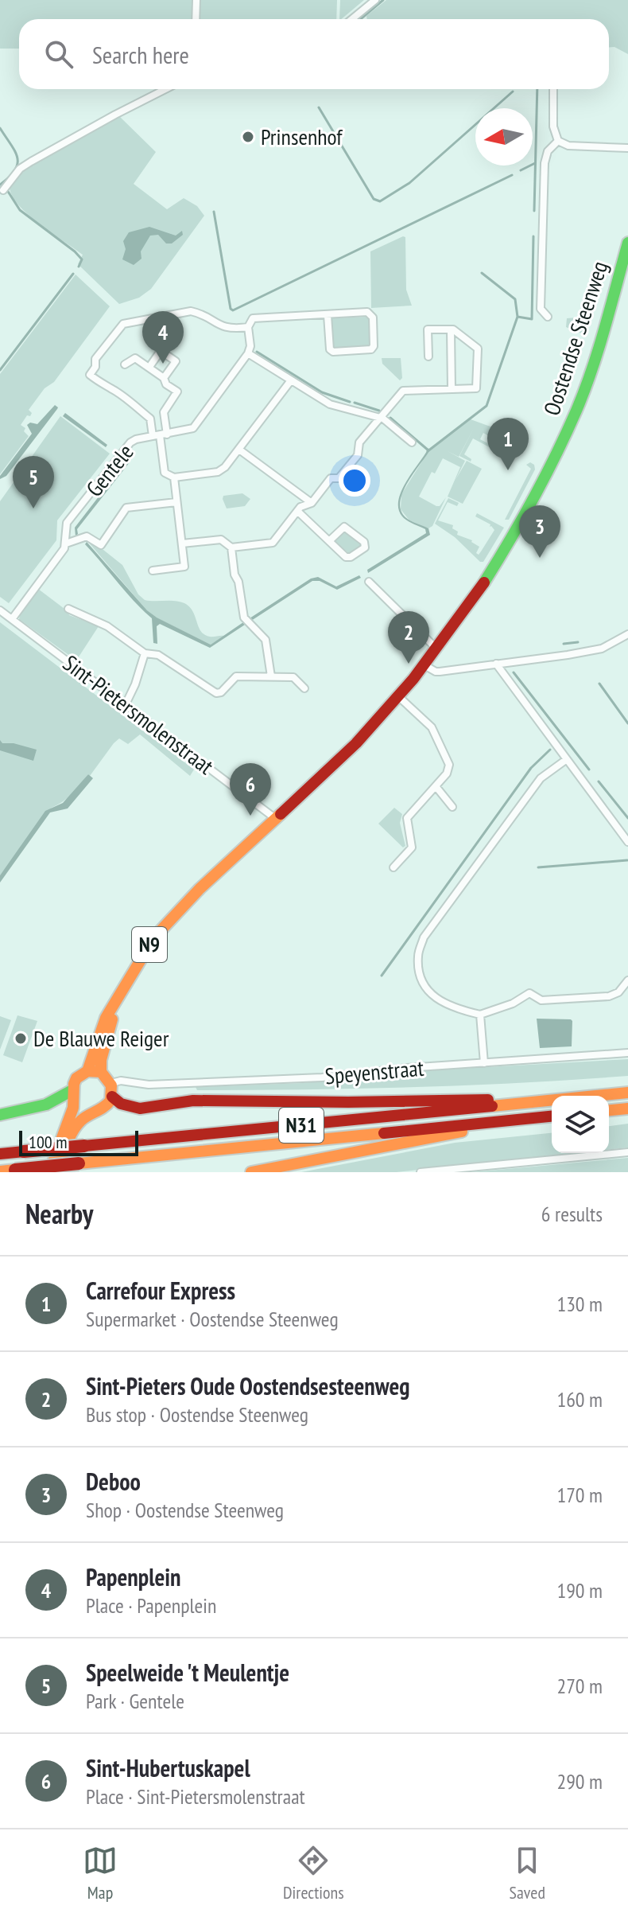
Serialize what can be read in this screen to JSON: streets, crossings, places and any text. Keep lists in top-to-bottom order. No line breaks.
{"streets":{"main road":["Oostendse Steenweg","N9","N31"],"street":["Gentele","Sint-Pietersmolenstraat","Speyenstraat"]},"crossings":[["Oostendse Steenweg","Sint-Pietersmolenstraat"],["Gentele","Sint-Pietersmolenstraat"]],"places":["Prinsenhof","De Blauwe Reiger"],"scale_bar":"100 m","north":"left","page":{"search":"Search here","pins":["4","1","5","3","2","6"],"scale":"100 m","heading":["Nearby","6 results"],"list":[{"mark":"1","name":"Carrefour Express","note":"Supermarket · Oostendse Steenweg","value":"130 m"},{"mark":"2","name":"Sint-Pieters Oude Oostendsesteenweg","note":"Bus stop · Oostendse Steenweg","value":"160 m"},{"mark":"3","name":"Deboo","note":"Shop · Oostendse Steenweg","value":"170 m"},{"mark":"4","name":"Papenplein","note":"Place · Papenplein","value":"190 m"},{"mark":"5","name":"Speelweide 't Meulentje","note":"Park · Gentele","value":"270 m"},{"mark":"6","name":"Sint-Hubertuskapel","note":"Place · Sint-Pietersmolenstraat","value":"290 m"}],"nav":["Map","Directions","Saved"]}}
